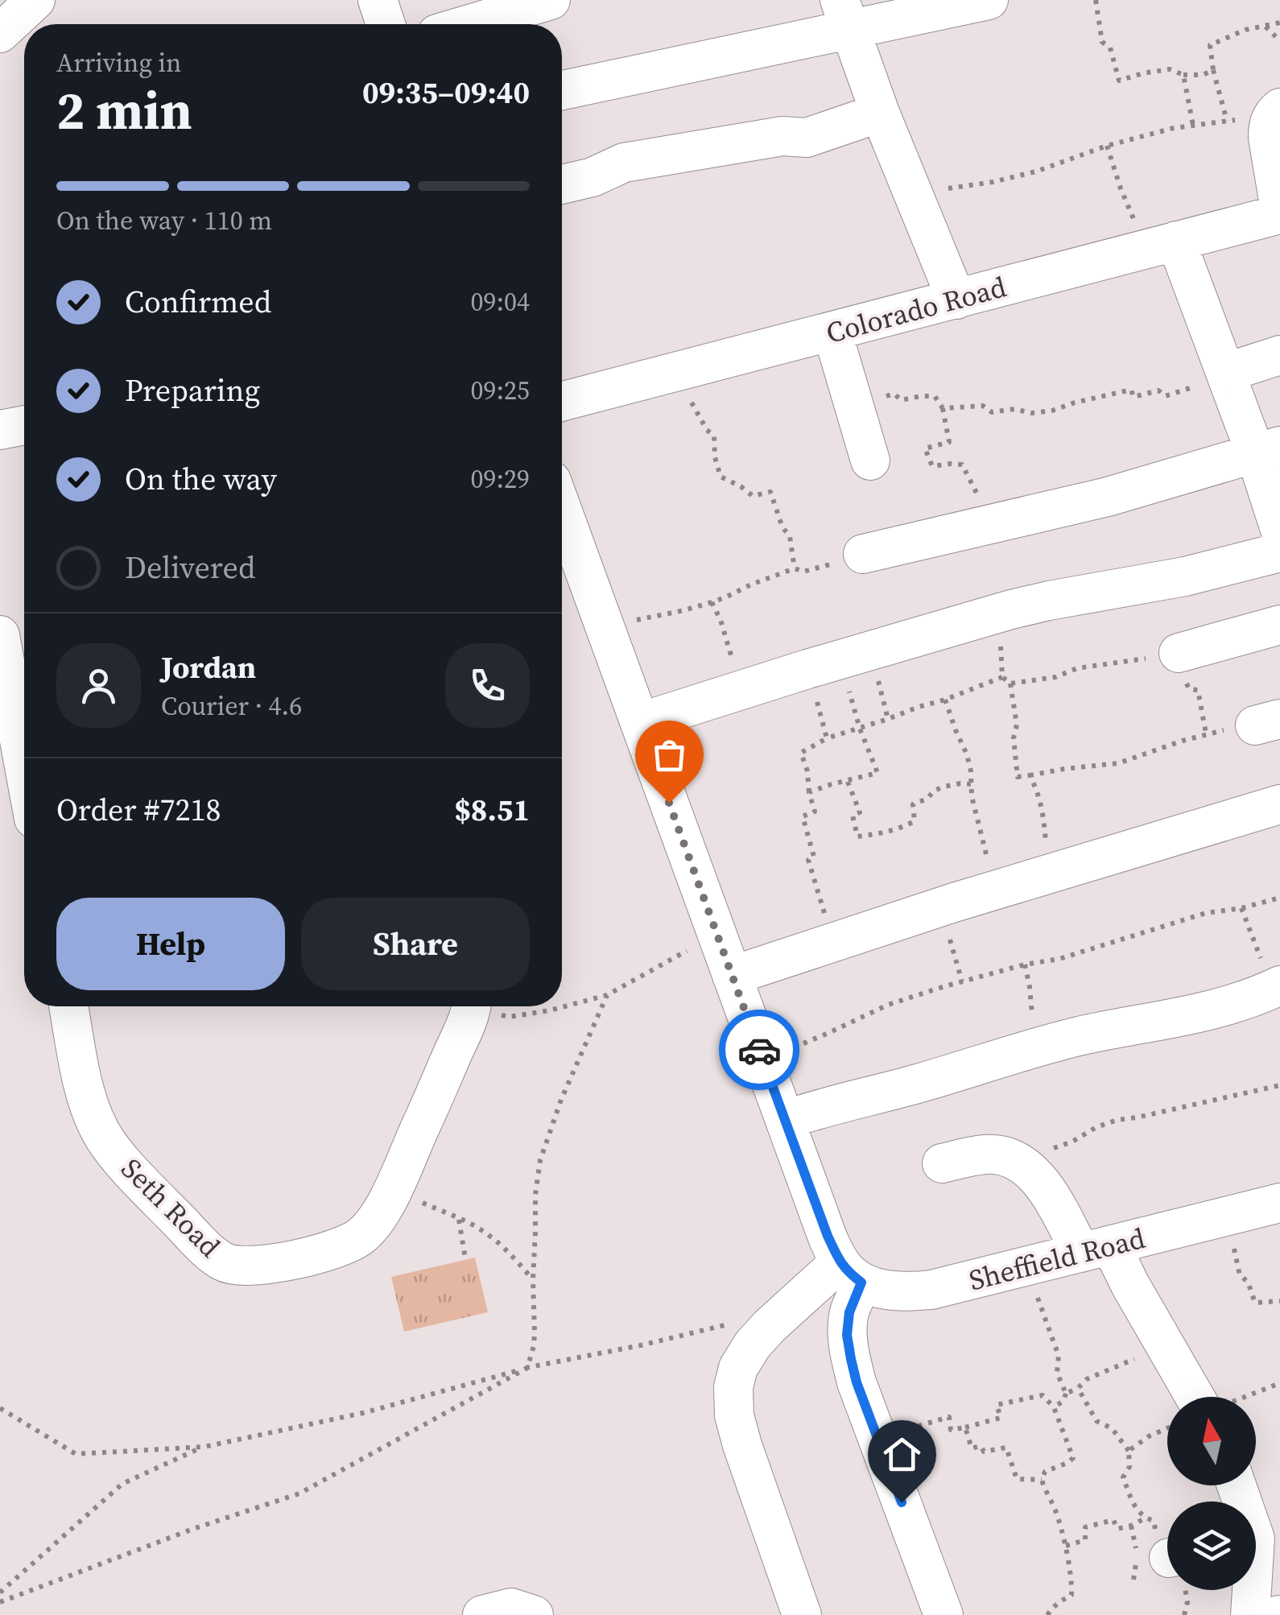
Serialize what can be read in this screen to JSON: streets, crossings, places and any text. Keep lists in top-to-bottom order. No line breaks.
{"streets":{"street":["Colorado Road","Seth Road","Sheffield Road"]},"north":"top","page":{"heading":["2 min","Arriving in","09:35–09:40"],"panel":["Jordan","Courier · 4.6","Order #7218","$8.51"],"bar":"On the way · 110 m","list":[["Confirmed","09:04"],["Preparing","09:25"],["On the way","09:29"],"Delivered"],"buttons":["Help","Share"]}}
